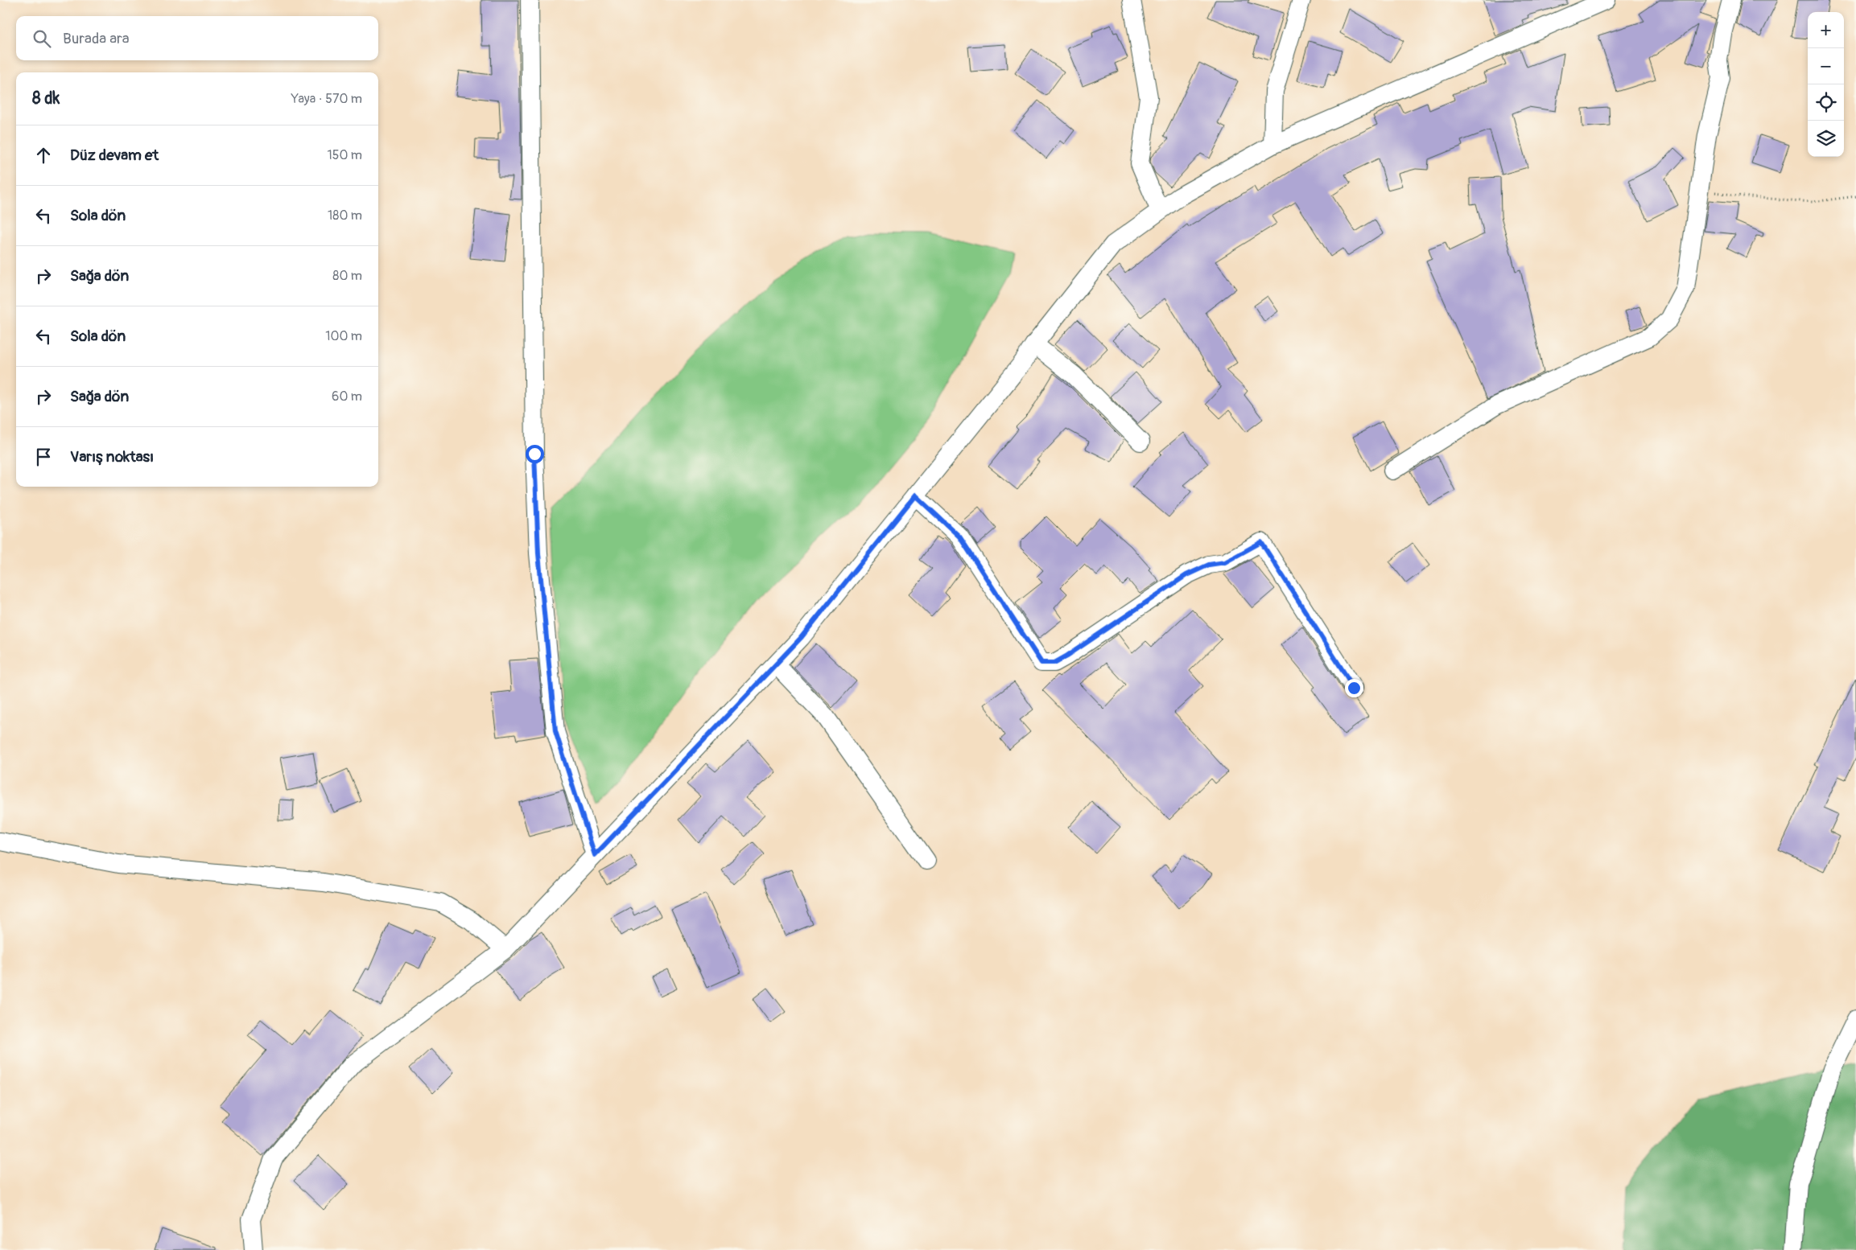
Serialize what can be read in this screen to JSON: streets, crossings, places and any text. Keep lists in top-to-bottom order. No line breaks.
{"page":{"map_buttons":["+","−"],"search":"Burada ara","heading":["8 dk","Yaya · 570 m"],"list":[["Düz devam et","150 m"],["Sola dön","180 m"],["Sağa dön","80 m"],["Sola dön","100 m"],["Sağa dön","60 m"],"Varış noktası"]}}
